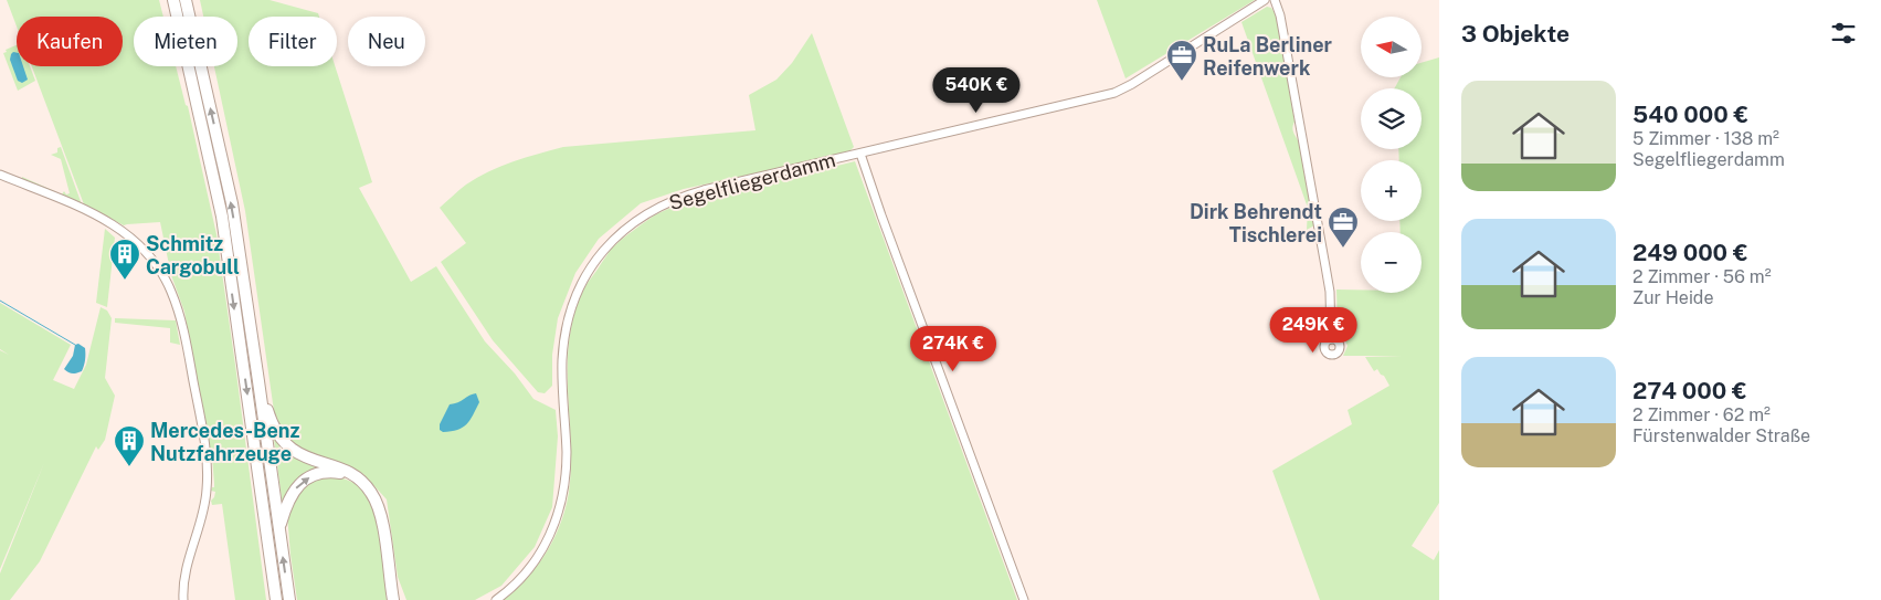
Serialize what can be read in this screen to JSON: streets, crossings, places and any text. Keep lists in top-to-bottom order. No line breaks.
{"streets":{"street":["Segelfliegerdamm"]},"places":{"office":["RuLa Berliner Reifenwerk","Dirk Behrendt Tischlerei"],"building":["Schmitz Cargobull","Mercedes-Benz Nutzfahrzeuge"]},"north":"left","page":{"heading":"3 Objekte","map_buttons":["+","−"],"chip":["Kaufen","Mieten","Filter","Neu"],"list":[{"name":"540 000 €","note":"5 Zimmer · 138 m² · Segelfliegerdamm"},{"name":"249 000 €","note":"2 Zimmer · 56 m² · Zur Heide"},{"name":"274 000 €","note":"2 Zimmer · 62 m² · Fürstenwalder Straße"}],"price":["540K €","249K €","274K €"]}}
